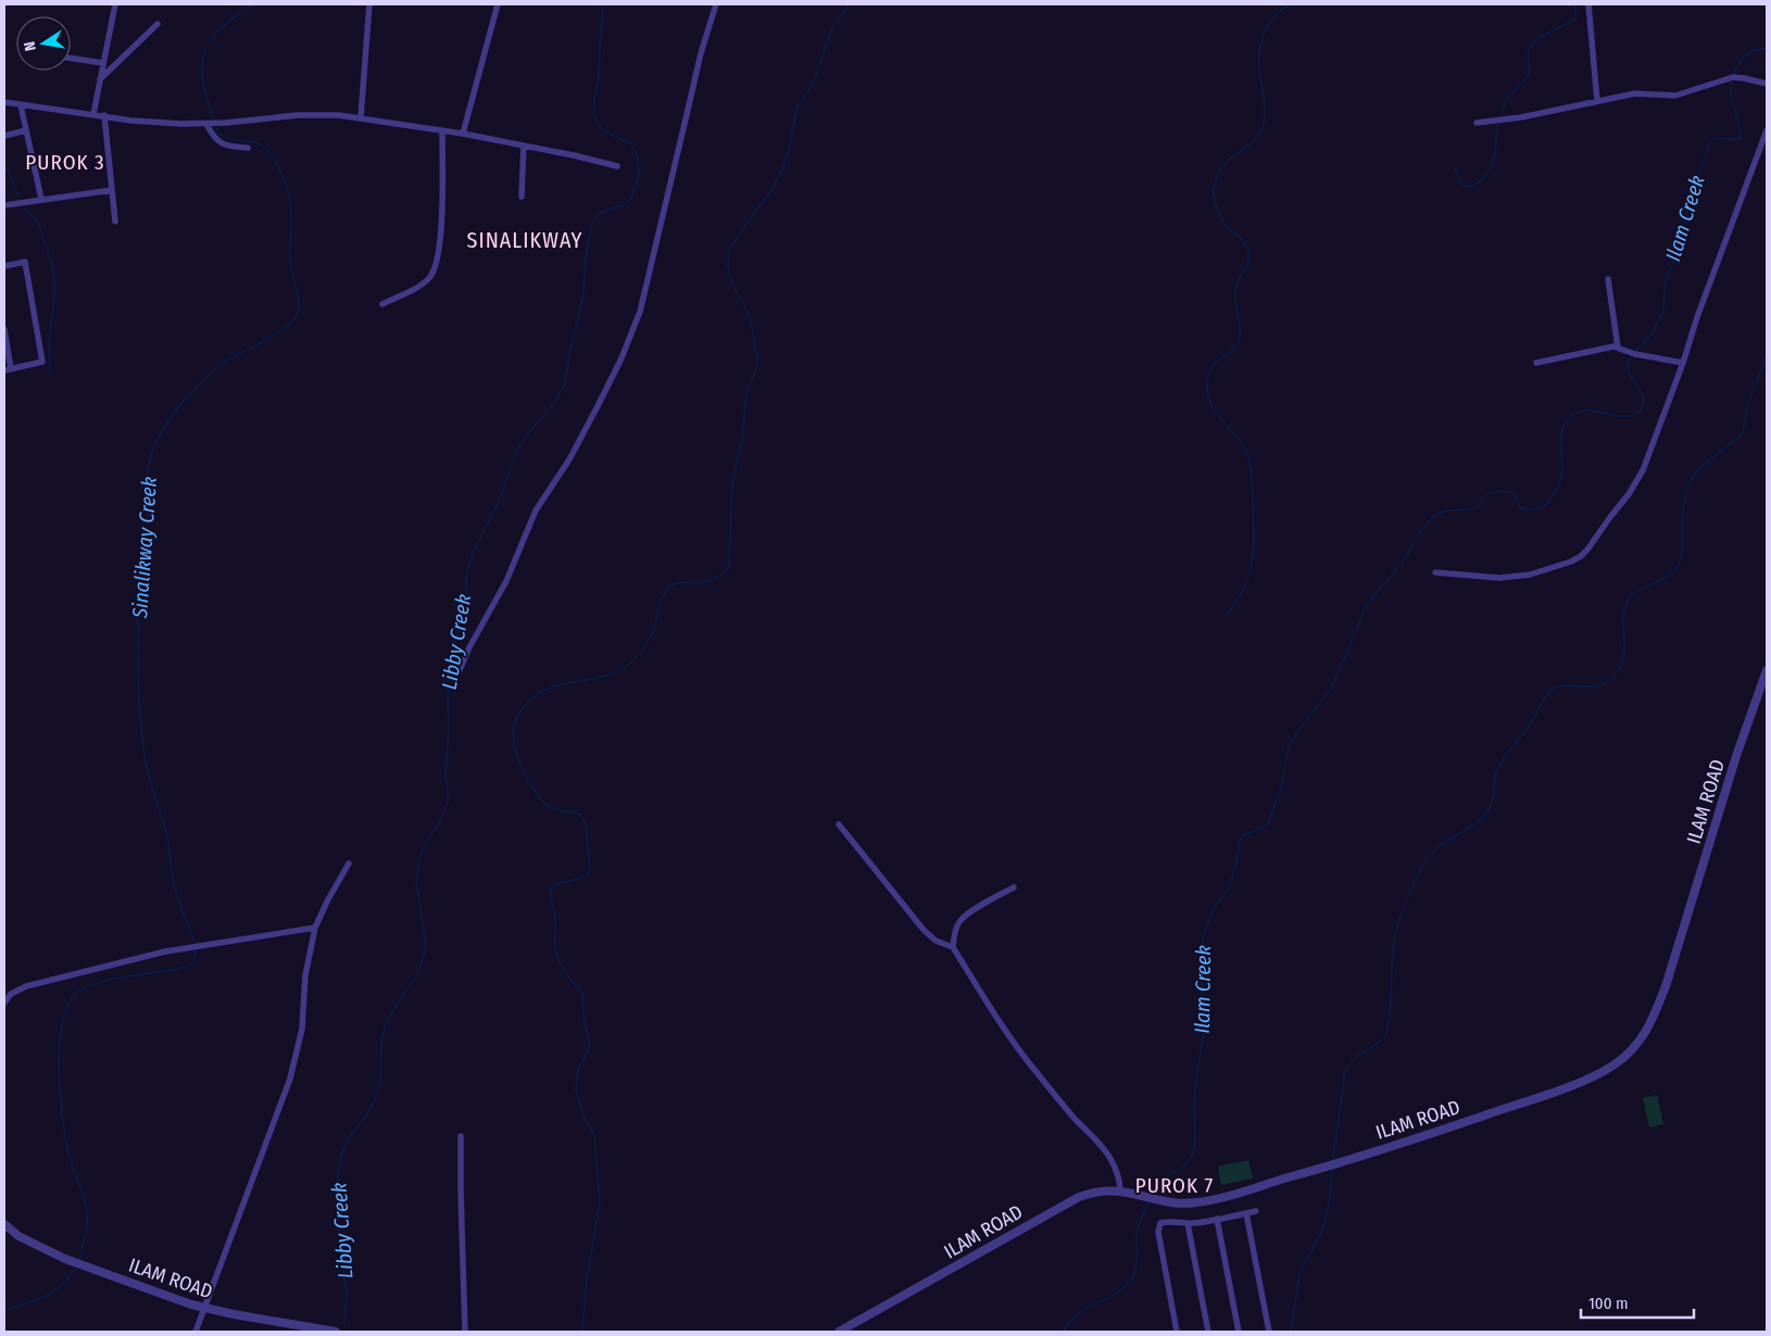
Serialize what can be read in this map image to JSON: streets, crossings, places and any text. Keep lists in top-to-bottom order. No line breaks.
{"streets":{"street":["ILAM ROAD"]},"districts":["PUROK 3","SINALIKWAY","PUROK 7"],"water":["Ilam Creek","Sinalikway Creek","Libby Creek"],"scale_bar":"100 m","north":"left"}
